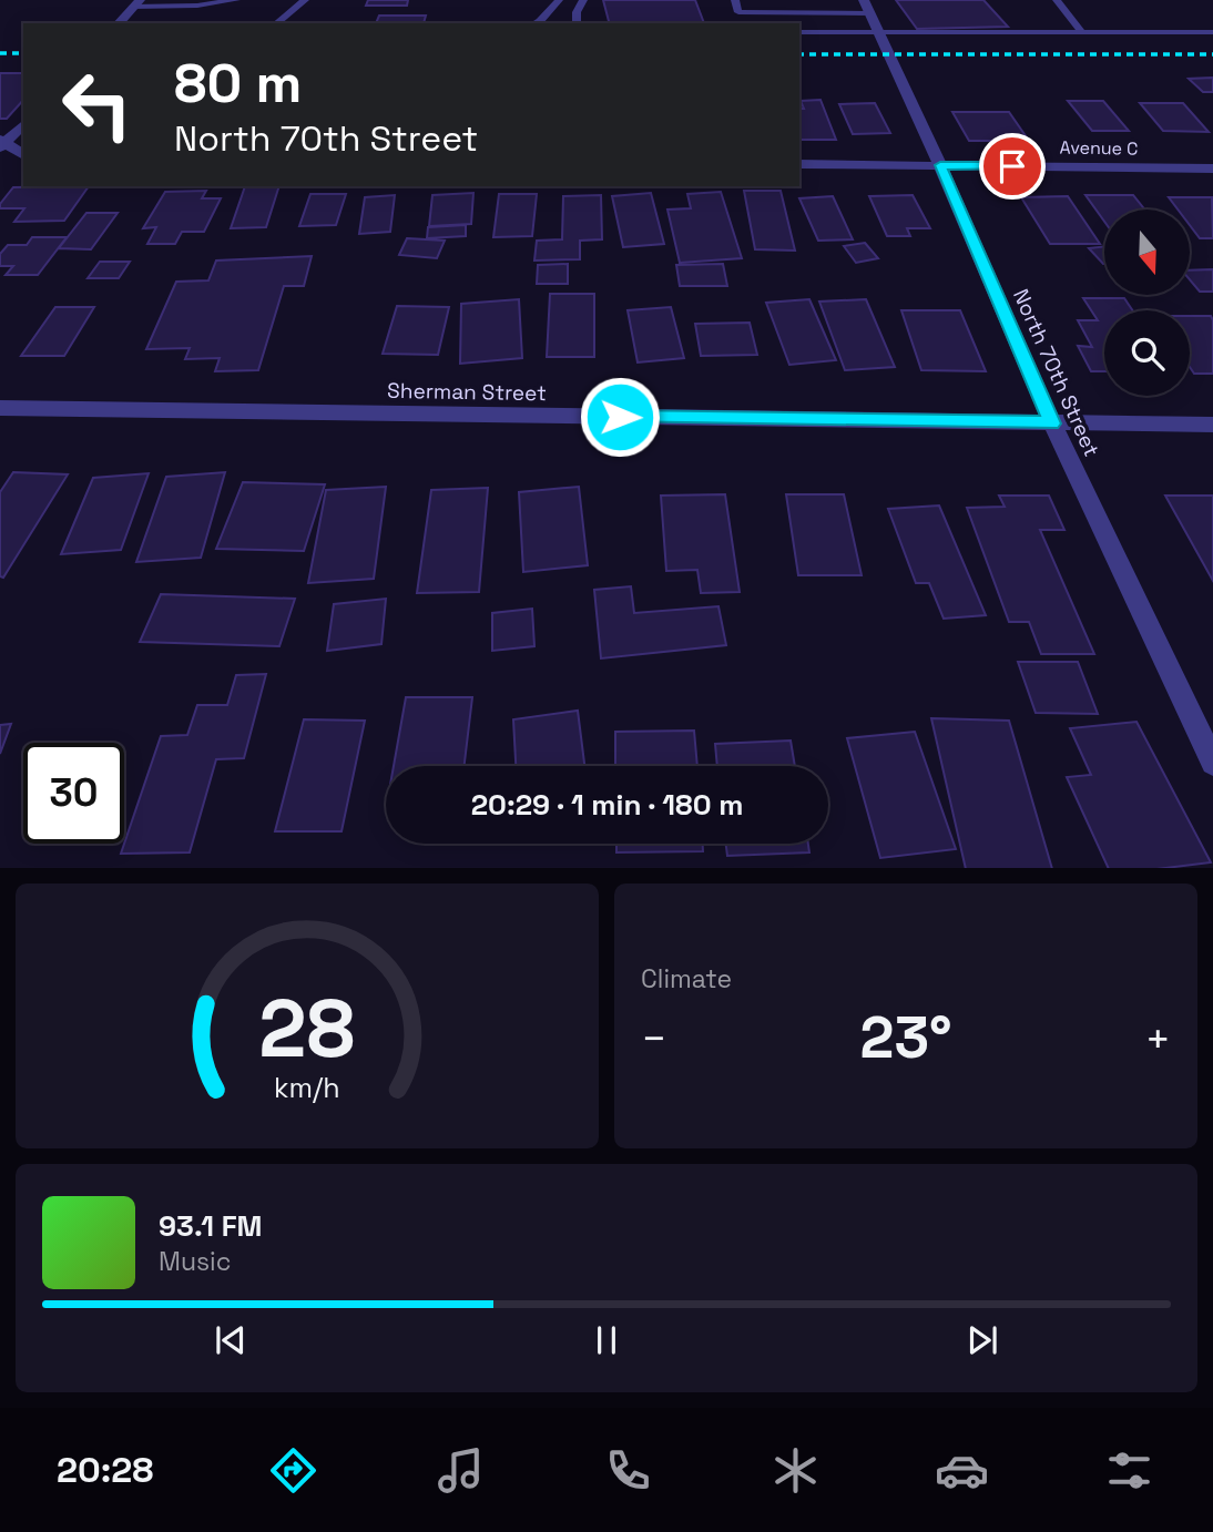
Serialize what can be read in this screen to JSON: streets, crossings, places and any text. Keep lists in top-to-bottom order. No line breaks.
{"streets":{"street":["Avenue C","North 70th Street","Sherman Street"]},"crossings":[["Avenue C","North 70th Street"],["North 70th Street","Sherman Street"]],"north":"bottom","page":{"turn":["80 m","North 70th Street"],"limit":"30","trip":"20:29 · 1 min · 180 m","tile":"Climate","heat":["−","23°","+"],"song":["93.1 FM","Music"],"tabs":"20:28","gauge":["28","km/h"]}}
